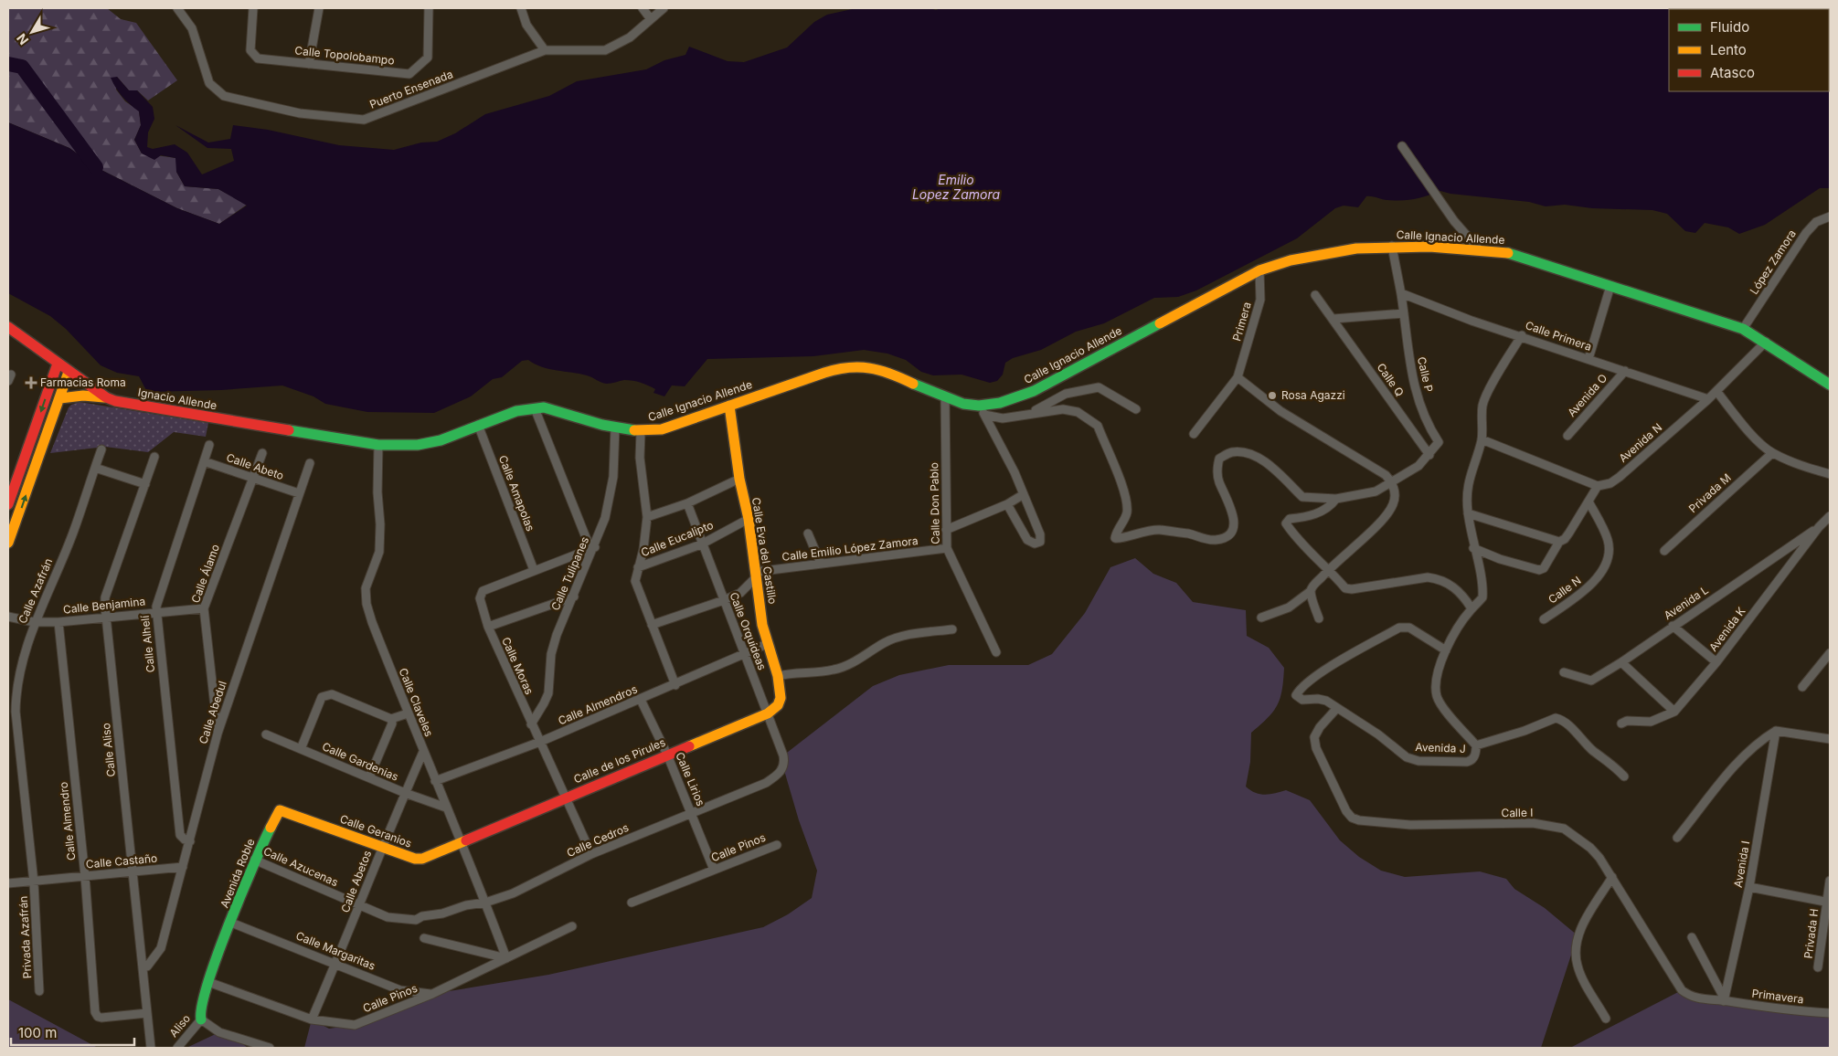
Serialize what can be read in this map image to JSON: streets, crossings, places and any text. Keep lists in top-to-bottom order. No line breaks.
{"streets":{"street":["Calle Topolobampo","Puerto Ensenada","Calle Ignacio Allende","López Zamora","Primera","Calle Primera","Calle P","Calle Q","Avenida O","Ignacio Allende","Avenida N","Calle Abeto","Calle Amapolas","Privada M","Calle Don Pablo","Calle Eucalipto","Calle Emilio López Zamora","Calle Eva del Castillo","Calle Álamo","Calle Tulipanes","Calle N","Calle Azafrán","Avenida L","Calle Benjamina","Avenida K","Calle Orquídeas","Calle Alhelí","Calle Moras","Calle Claveles","Calle Almendros","Calle Abedul","Avenida J","Calle Aliso","Calle de los Pirules","Calle Gardenias","Calle Lirios","Calle I","Calle Almendro","Calle Geranios","Calle Cedros","Calle Pinos","Calle Castaño","Avenida I","Calle Azucenas","Avenida Roble","Calle Abetos","Privada H","Privada Azafrán","Calle Margaritas","Primavera","Aliso"]},"crossings":[["Calle Ignacio Allende","López Zamora"],["Calle Ignacio Allende","Primera"],["Calle Ignacio Allende","Calle P"],["Calle Ignacio Allende","Avenida O"],["Calle Ignacio Allende","Ignacio Allende"],["Calle Ignacio Allende","Avenida N"],["Calle Ignacio Allende","Calle Amapolas"],["Calle Ignacio Allende","Calle Don Pablo"],["Calle Ignacio Allende","Calle Eva del Castillo"],["Calle Ignacio Allende","Calle Tulipanes"],["Calle Ignacio Allende","Calle Claveles"],["Calle Primera","Calle P"],["Calle Primera","Avenida O"],["Calle Primera","Avenida N"],["Calle P","Calle Q"],["Calle Abeto","Calle Álamo"],["Calle Abeto","Calle Alhelí"],["Calle Abeto","Calle Abedul"],["Calle Amapolas","Calle Moras"],["Calle Don Pablo","Calle Emilio López Zamora"],["Calle Eucalipto","Calle Eva del Castillo"],["Calle Eucalipto","Calle Orquídeas"],["Calle Emilio López Zamora","Calle Eva del Castillo"],["Calle Eva del Castillo","Calle Almendros"],["Calle Eva del Castillo","Calle de los Pirules"],["Calle Álamo","Calle Benjamina"],["Calle Álamo","Calle Abedul"],["Calle Tulipanes","Calle Moras"],["Calle Azafrán","Calle Benjamina"],["Calle Azafrán","Calle Castaño"],["Calle Azafrán","Privada Azafrán"],["Avenida L","Avenida K"],["Calle Benjamina","Calle Alhelí"],["Calle Benjamina","Calle Aliso"],["Calle Benjamina","Calle Almendro"],["Calle Orquídeas","Calle Almendros"],["Calle Orquídeas","Calle de los Pirules"],["Calle Orquídeas","Calle Cedros"],["Calle Alhelí","Calle Abedul"],["Calle Moras","Calle Almendros"],["Calle Moras","Calle de los Pirules"],["Calle Moras","Calle Cedros"],["Calle Claveles","Calle Almendros"],["Calle Claveles","Calle de los Pirules"],["Calle Claveles","Calle Gardenias"],["Calle Claveles","Calle Geranios"],["Calle Claveles","Calle Cedros"],["Calle Claveles","Calle Pinos"],["Calle Claveles","Calle Abetos"],["Calle Almendros","Calle Lirios"],["Calle Abedul","Calle Aliso"],["Calle Abedul","Calle Castaño"],["Avenida J","Calle I"],["Calle Aliso","Calle Almendro"],["Calle Aliso","Calle Castaño"],["Calle de los Pirules","Calle Lirios"],["Calle de los Pirules","Calle Geranios"],["Calle Gardenias","Calle Abetos"],["Calle Lirios","Calle Cedros"],["Calle Lirios","Calle Pinos"],["Calle I","Avenida I"],["Calle I","Primavera"],["Calle Almendro","Calle Castaño"],["Calle Geranios","Avenida Roble"],["Calle Geranios","Calle Abetos"],["Calle Cedros","Calle Azucenas"],["Calle Pinos","Calle Abetos"],["Calle Pinos","Calle Margaritas"],["Calle Castaño","Privada Azafrán"],["Avenida I","Primavera"],["Calle Azucenas","Avenida Roble"],["Calle Azucenas","Calle Abetos"],["Avenida Roble","Calle Margaritas"],["Calle Abetos","Calle Margaritas"]],"water":["Emilio Lopez Zamora"],"places":{"health":["Farmacias Roma"],"other":["Rosa Agazzi"]},"legend":["Fluido","Lento","Atasco"],"scale_bar":"100 m","north":"bottom left"}
